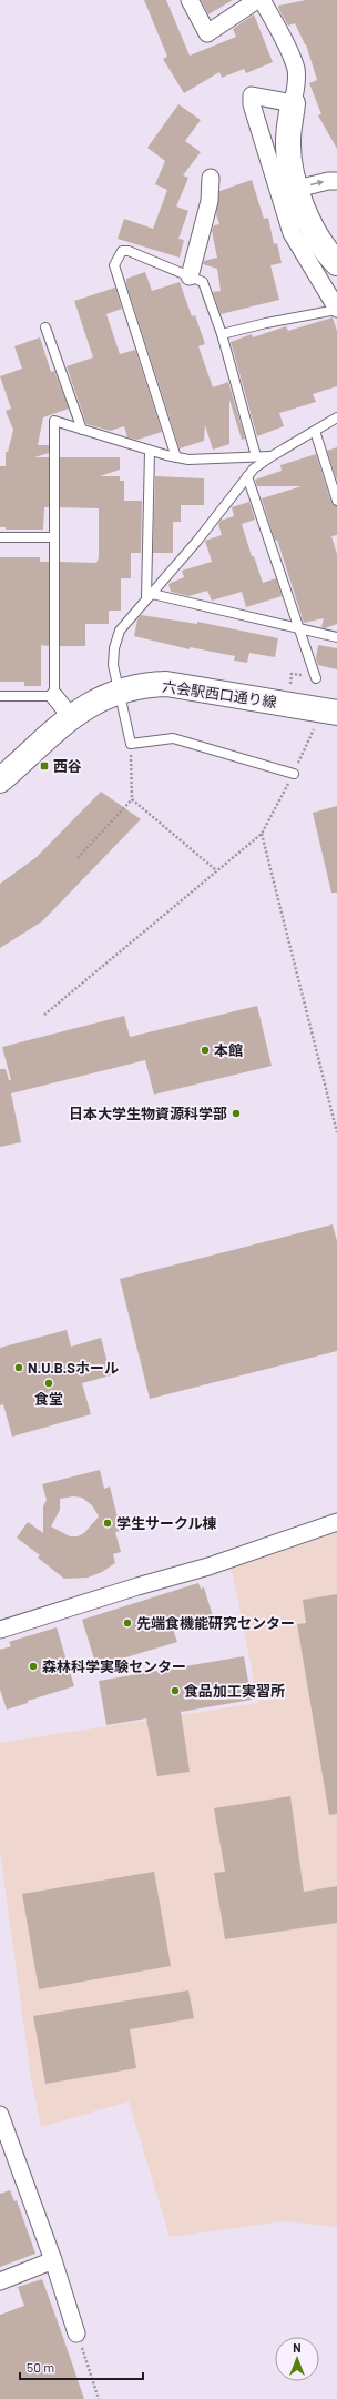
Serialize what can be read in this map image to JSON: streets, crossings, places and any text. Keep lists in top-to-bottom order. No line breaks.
{"streets":{"street":["六会駅西口通り線"]},"places":{"transit":["西谷"],"other":["本館","日本大学生物資源科学部","N.U.B.Sホール","食堂","学生サークル棟","先端食機能研究センター","森林科学実験センター","食品加工実習所"]},"scale_bar":"50 m","north":"top"}
